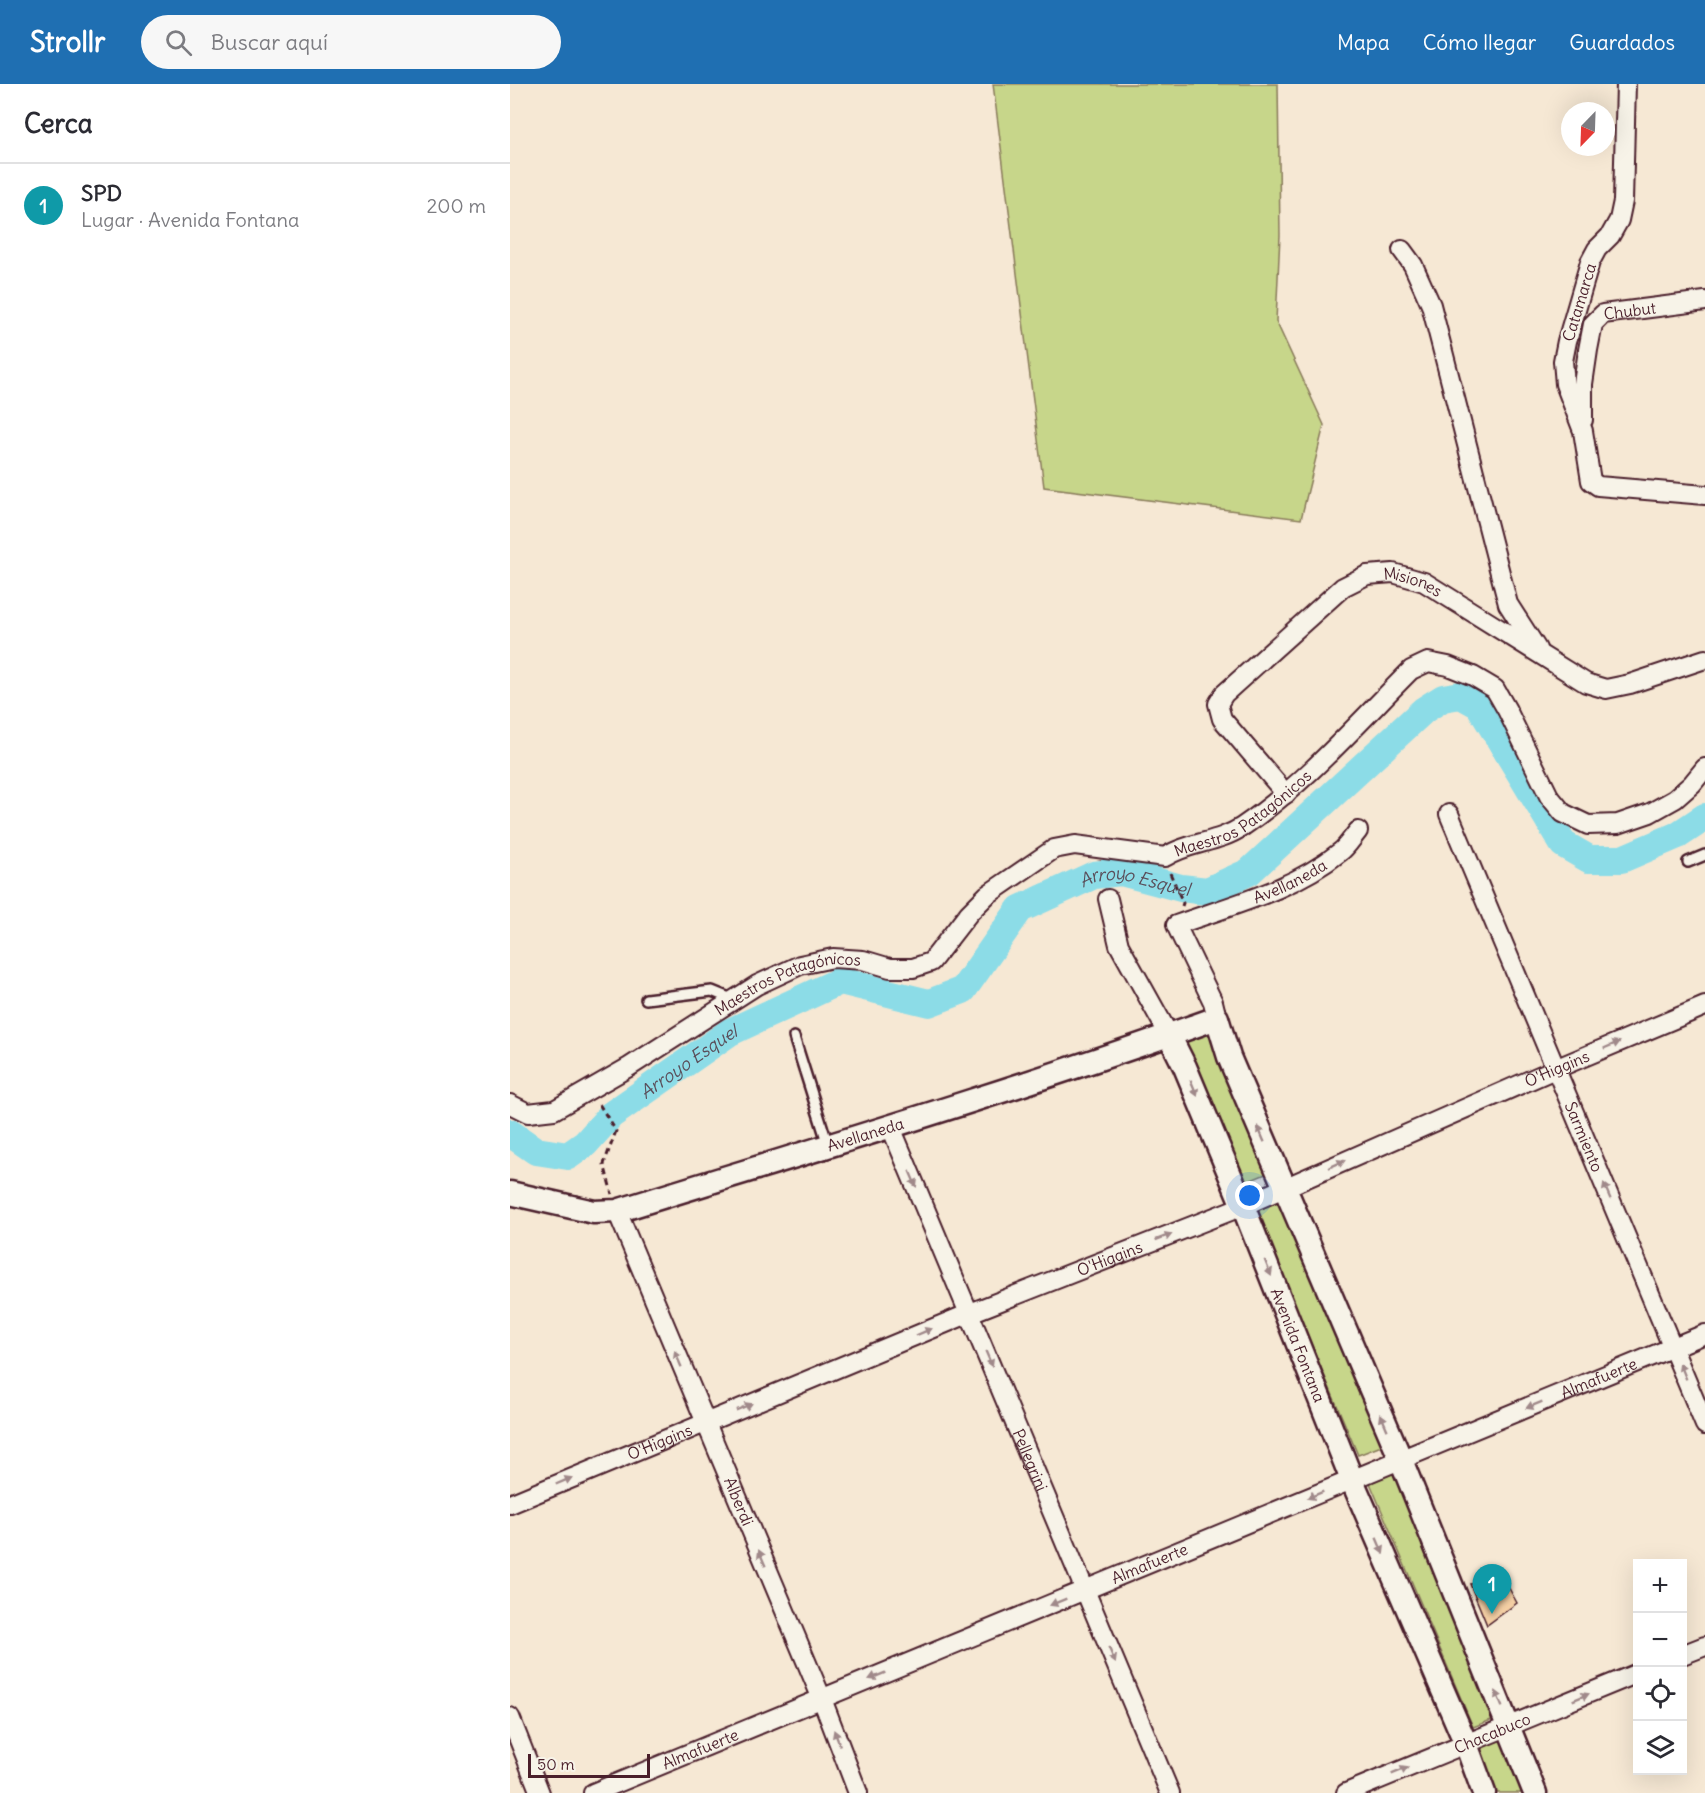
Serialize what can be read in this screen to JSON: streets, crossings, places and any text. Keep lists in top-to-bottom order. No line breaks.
{"streets":{"street":["Catamarca","Chubut","Misiones","Maestros Patagónicos","Avellaneda","O'Higgins","Sarmiento","Avenida Fontana","Almafuerte","Pellegrini","Alberdi","Chacabuco"]},"crossings":[["Catamarca","Chubut"],["Misiones","Maestros Patagónicos"],["Avellaneda","Avenida Fontana"],["Avellaneda","Pellegrini"],["Avellaneda","Alberdi"],["O'Higgins","Sarmiento"],["O'Higgins","Avenida Fontana"],["O'Higgins","Pellegrini"],["O'Higgins","Alberdi"],["Sarmiento","Almafuerte"],["Avenida Fontana","Almafuerte"],["Avenida Fontana","Chacabuco"],["Almafuerte","Pellegrini"],["Almafuerte","Alberdi"]],"one_way":["O'Higgins","Sarmiento","Almafuerte","Pellegrini","Alberdi","Chacabuco"],"water":["Arroyo Esquel"],"scale_bar":"50 m","north":"bottom left","page":{"header":"Strollr","search":"Buscar aquí","nav":["Mapa","Cómo llegar","Guardados"],"heading":"Cerca","list":[{"mark":"1","name":"SPD","note":"Lugar · Avenida Fontana","value":"200 m"}],"map_buttons":["+","−"],"pins":"1","scale":"50 m"}}
